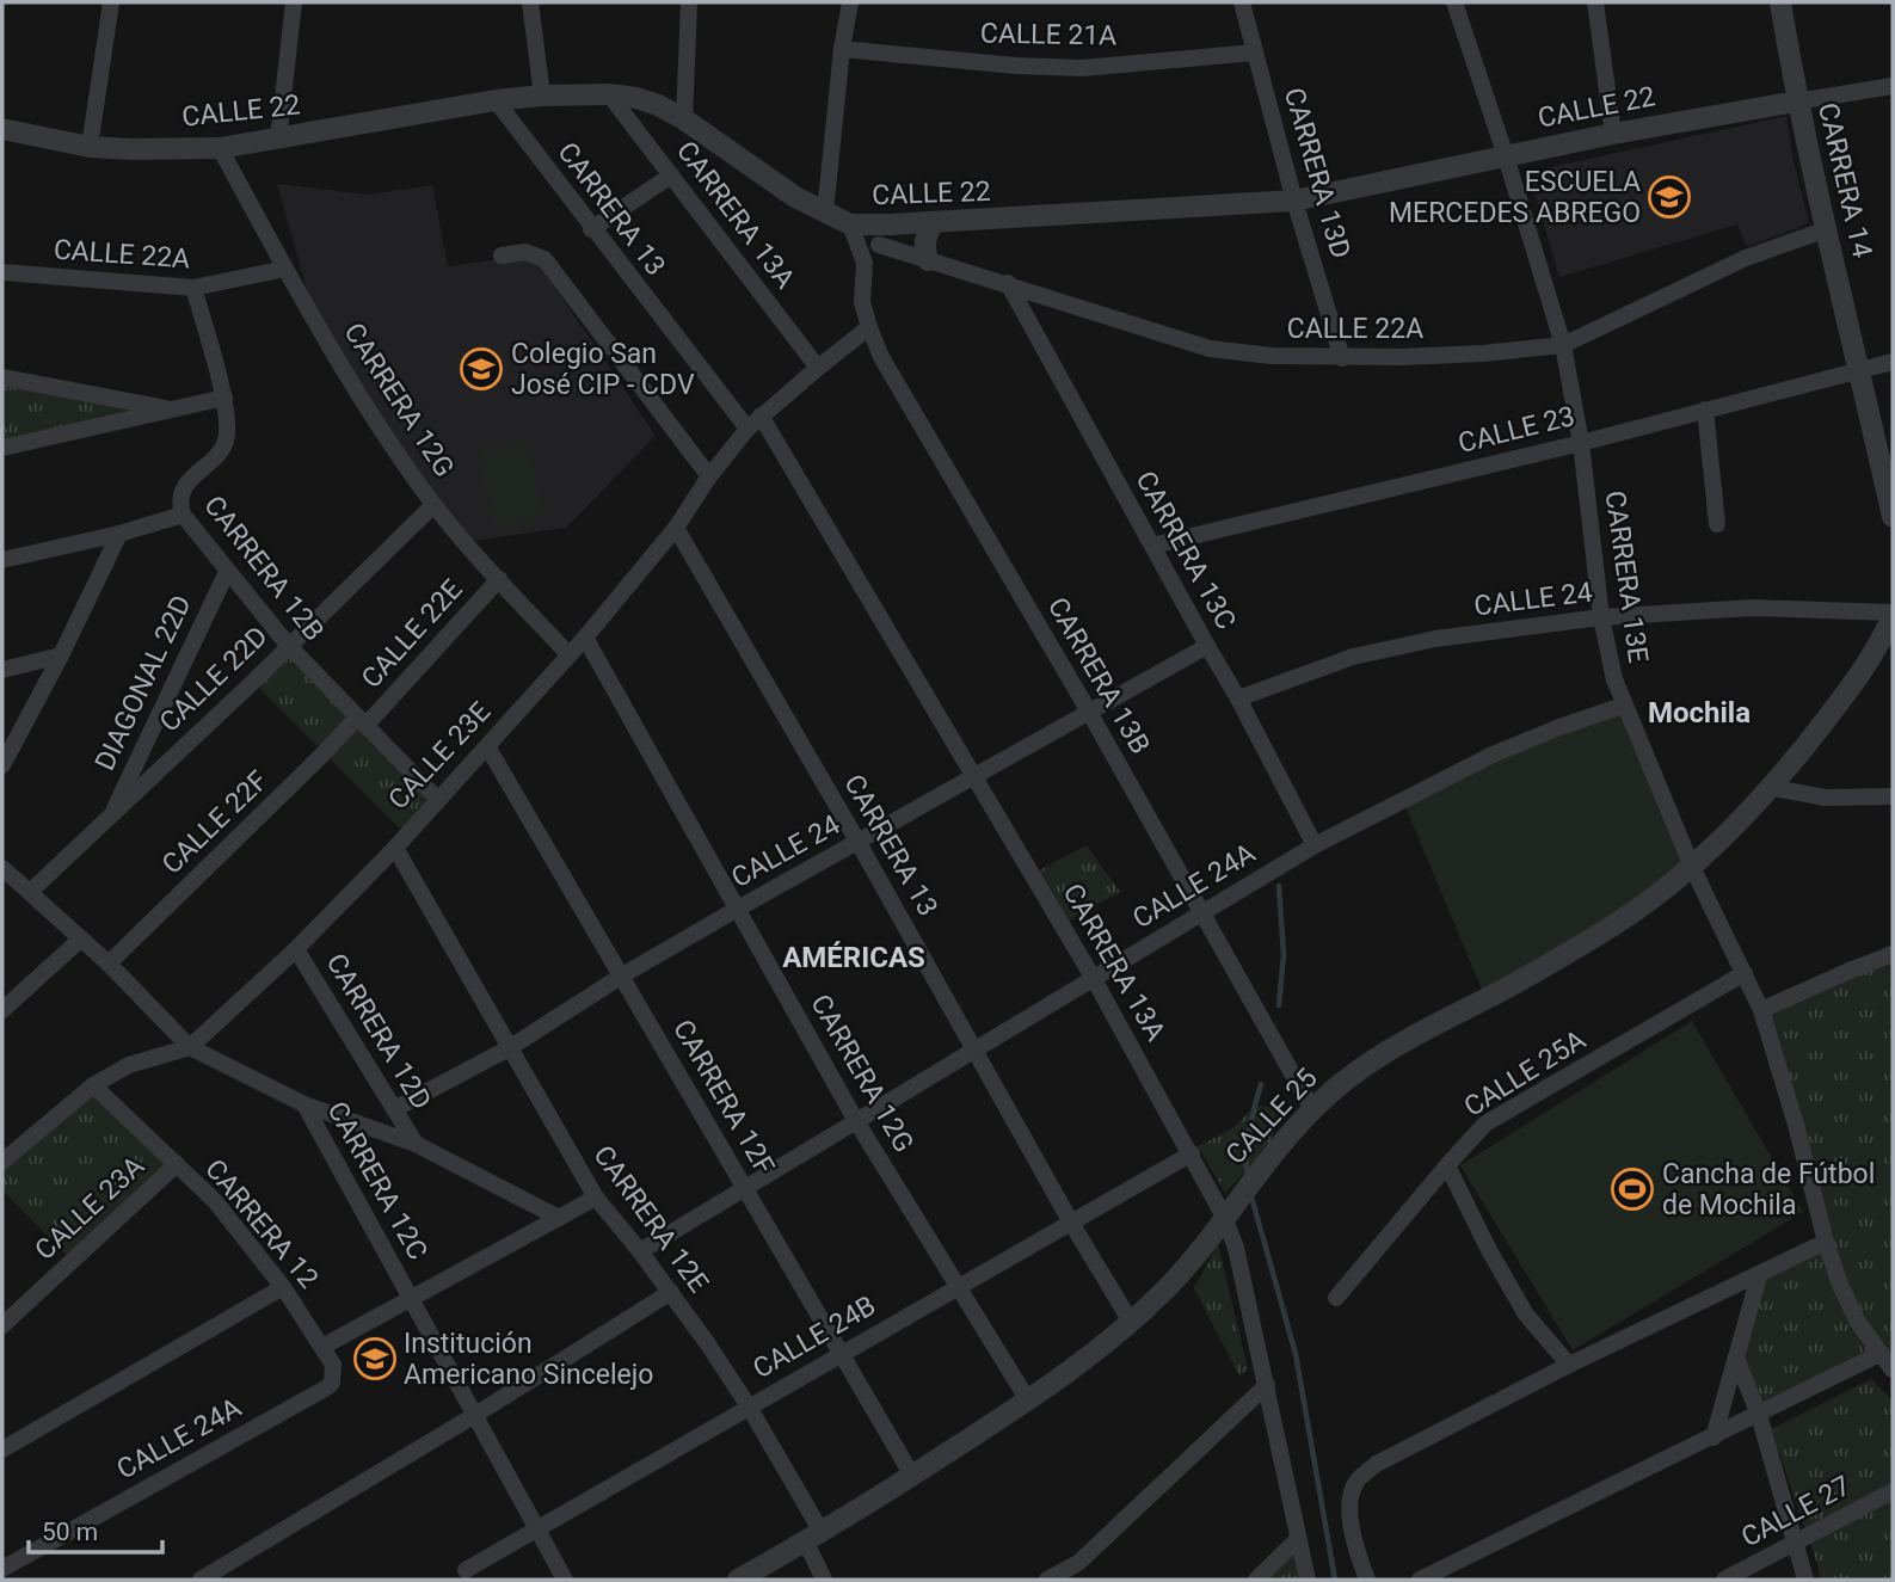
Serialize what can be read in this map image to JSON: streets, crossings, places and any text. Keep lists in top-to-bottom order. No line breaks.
{"streets":{"street":["CALLE 21A","CALLE 22","CARRERA 13D","CARRERA 14","CARRERA 13","CARRERA 13A","CALLE 22A","CARRERA 12G","CALLE 23","CARRERA 13C","CARRERA 12B","CARRERA 13E","CALLE 24","CALLE 22E","CARRERA 13B","CALLE 22D","DIAGONAL 22D","CALLE 23E","CALLE 22F","CALLE 24A","CARRERA 12D","CALLE 25A","CARRERA 12F","CALLE 25","CARRERA 12C","CALLE 23A","CARRERA 12E","CARRERA 12","CALLE 24B","CALLE 27"]},"crossings":[["CALLE 21A","CARRERA 13D"],["CALLE 22","CARRERA 13D"],["CALLE 22","CARRERA 14"],["CALLE 22","CARRERA 13"],["CALLE 22","CARRERA 13A"],["CALLE 22","CARRERA 12G"],["CALLE 22","CARRERA 13E"],["CALLE 22","CARRERA 13B"],["CARRERA 13D","CALLE 22A"],["CARRERA 14","CALLE 22A"],["CARRERA 14","CALLE 23"],["CARRERA 13","CALLE 24"],["CARRERA 13","CALLE 23E"],["CARRERA 13","CALLE 24A"],["CARRERA 13","CALLE 25"],["CARRERA 13","CALLE 24B"],["CARRERA 13A","CALLE 24"],["CARRERA 13A","CALLE 23E"],["CARRERA 13A","CALLE 24A"],["CARRERA 13A","CALLE 25"],["CARRERA 13A","CALLE 24B"],["CALLE 22A","CARRERA 12G"],["CALLE 22A","CARRERA 13C"],["CALLE 22A","CARRERA 12B"],["CALLE 22A","CARRERA 13E"],["CARRERA 12G","CALLE 24"],["CARRERA 12G","CALLE 22E"],["CARRERA 12G","CALLE 22D"],["CARRERA 12G","CALLE 23E"],["CARRERA 12G","CALLE 24A"],["CARRERA 12G","CALLE 25"],["CARRERA 12G","CALLE 24B"],["CALLE 23","CARRERA 13C"],["CALLE 23","CARRERA 13E"],["CARRERA 13C","CALLE 24"],["CARRERA 13C","CALLE 24A"],["CARRERA 12B","CALLE 22E"],["CARRERA 12B","CALLE 22D"],["CARRERA 12B","DIAGONAL 22D"],["CARRERA 12B","CALLE 23E"],["CARRERA 12B","CALLE 22F"],["CARRERA 13E","CALLE 24"],["CARRERA 13E","CALLE 24A"],["CARRERA 13E","CALLE 25A"],["CARRERA 13E","CALLE 25"],["CALLE 24","CARRERA 13B"],["CALLE 24","CARRERA 12D"],["CALLE 24","CARRERA 12F"],["CALLE 24","CARRERA 12E"],["CALLE 22E","CALLE 22F"],["CARRERA 13B","CALLE 23E"],["CARRERA 13B","CALLE 24A"],["CARRERA 13B","CALLE 25"],["CALLE 22D","DIAGONAL 22D"],["CALLE 22D","CARRERA 12C"],["CALLE 23E","CARRERA 12D"],["CALLE 23E","CARRERA 12F"],["CALLE 23E","CARRERA 12C"],["CALLE 23E","CARRERA 12E"],["CALLE 23E","CARRERA 12"],["CALLE 22F","CARRERA 12C"],["CALLE 24A","CARRERA 12F"],["CALLE 24A","CARRERA 12E"],["CALLE 24A","CARRERA 12"],["CARRERA 12F","CALLE 25"],["CARRERA 12F","CALLE 24B"],["CALLE 25","CARRERA 12E"],["CARRERA 12C","CALLE 24B"],["CALLE 23A","CARRERA 12"],["CARRERA 12E","CALLE 24B"]],"districts":["Mochila","AMÉRICAS"],"places":{"school or university":["ESCUELA MERCEDES ABREGO","Colegio San José CIP - CDV","Institución Americano Sincelejo"],"sports":["Cancha de Fútbol de Mochila"]},"scale_bar":"50 m"}
